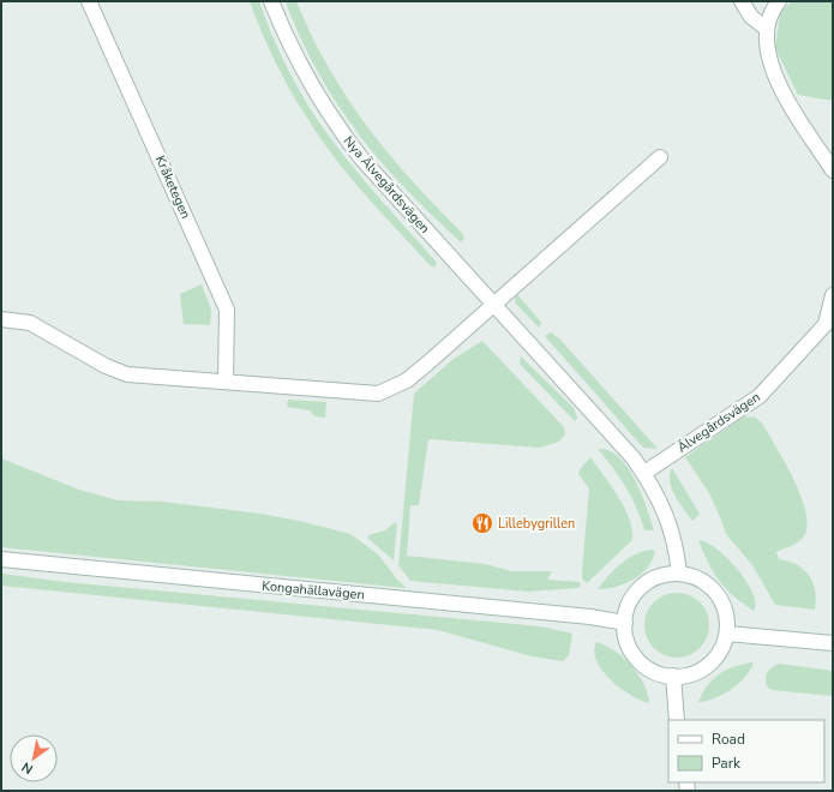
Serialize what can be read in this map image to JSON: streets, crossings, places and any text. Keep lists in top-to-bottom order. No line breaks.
{"streets":{"street":["Nya Älvegårdsvägen","Kråketegen","Älvegårdsvägen","Kongahällavägen"]},"crossings":[["Nya Älvegårdsvägen","Älvegårdsvägen"],["Nya Älvegårdsvägen","Kongahällavägen"]],"places":{"restaurant":["Lillebygrillen"]},"legend":["Road","Park"],"north":"bottom left"}
